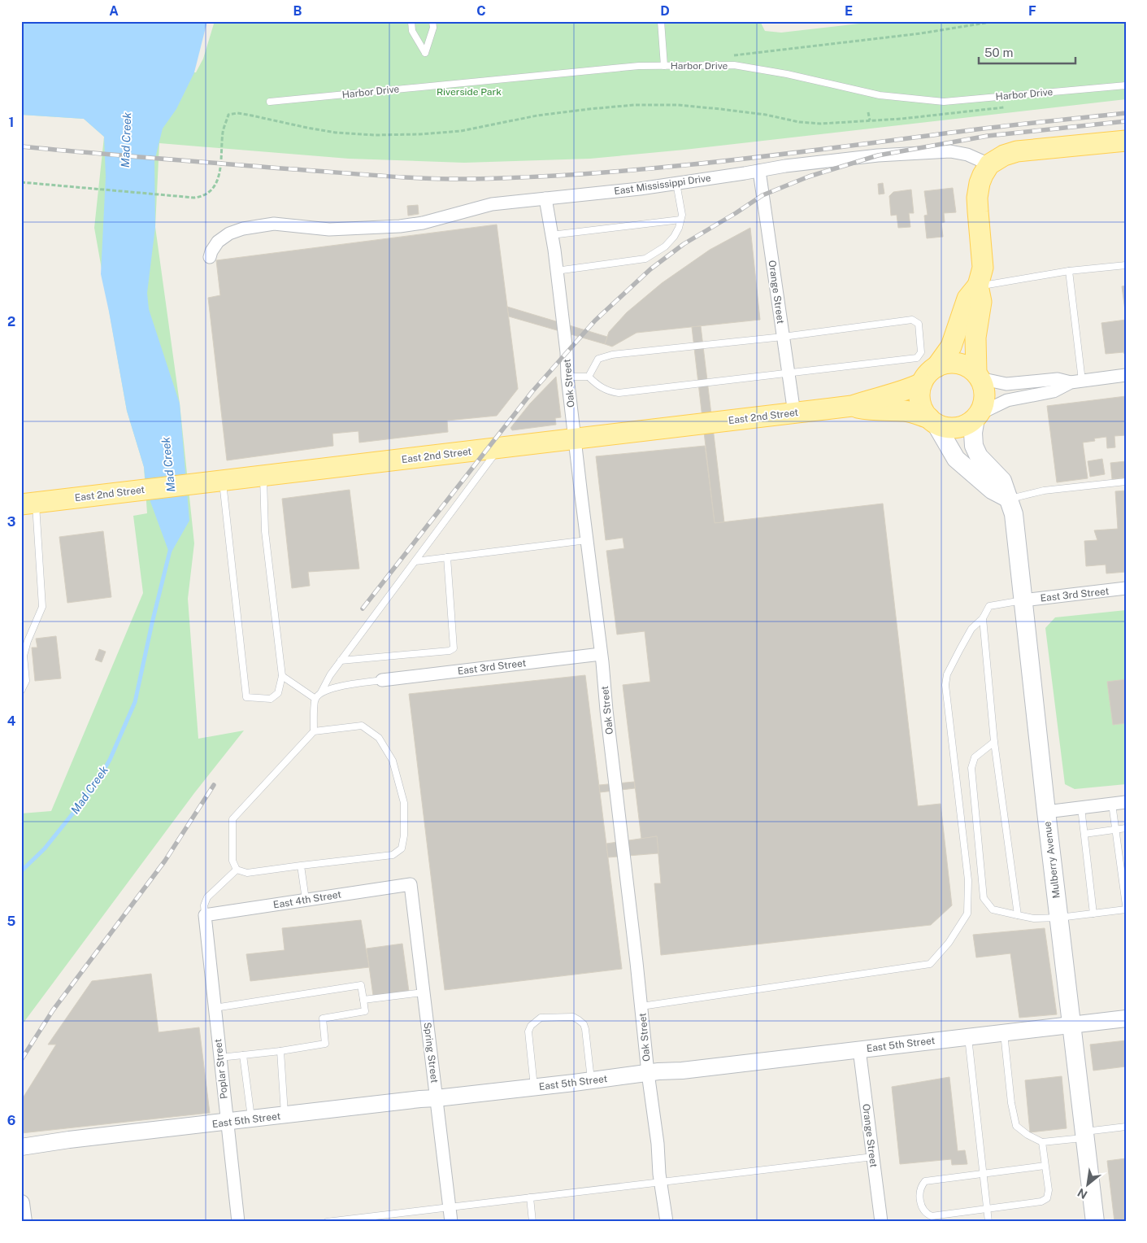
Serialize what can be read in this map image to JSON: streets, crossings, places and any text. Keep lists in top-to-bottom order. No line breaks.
{"streets":{"main road":["East 2nd Street","Mulberry Avenue"],"street":["East Mississippi Drive","Orange Street","Oak Street","East 3rd Street","East 4th Street","East 5th Street","Spring Street","Poplar Street"],"lane":["Harbor Drive"]},"crossings":[["East Mississippi Drive","Orange Street"],["East Mississippi Drive","Oak Street"],["Orange Street","East 2nd Street"],["Orange Street","East 5th Street"],["Oak Street","East 2nd Street"],["Oak Street","East 3rd Street"],["Oak Street","East 5th Street"],["East 2nd Street","Mulberry Avenue"],["East 3rd Street","Mulberry Avenue"],["Mulberry Avenue","East 5th Street"],["East 4th Street","Spring Street"],["East 4th Street","Poplar Street"],["East 5th Street","Spring Street"],["East 5th Street","Poplar Street"]],"water":["Mad Creek"],"parks":["Riverside Park"],"scale_bar":"50 m","north":"bottom left","grid":{"columns":["A","B","C","D","E","F"],"rows":["1","2","3","4","5","6"]}}
